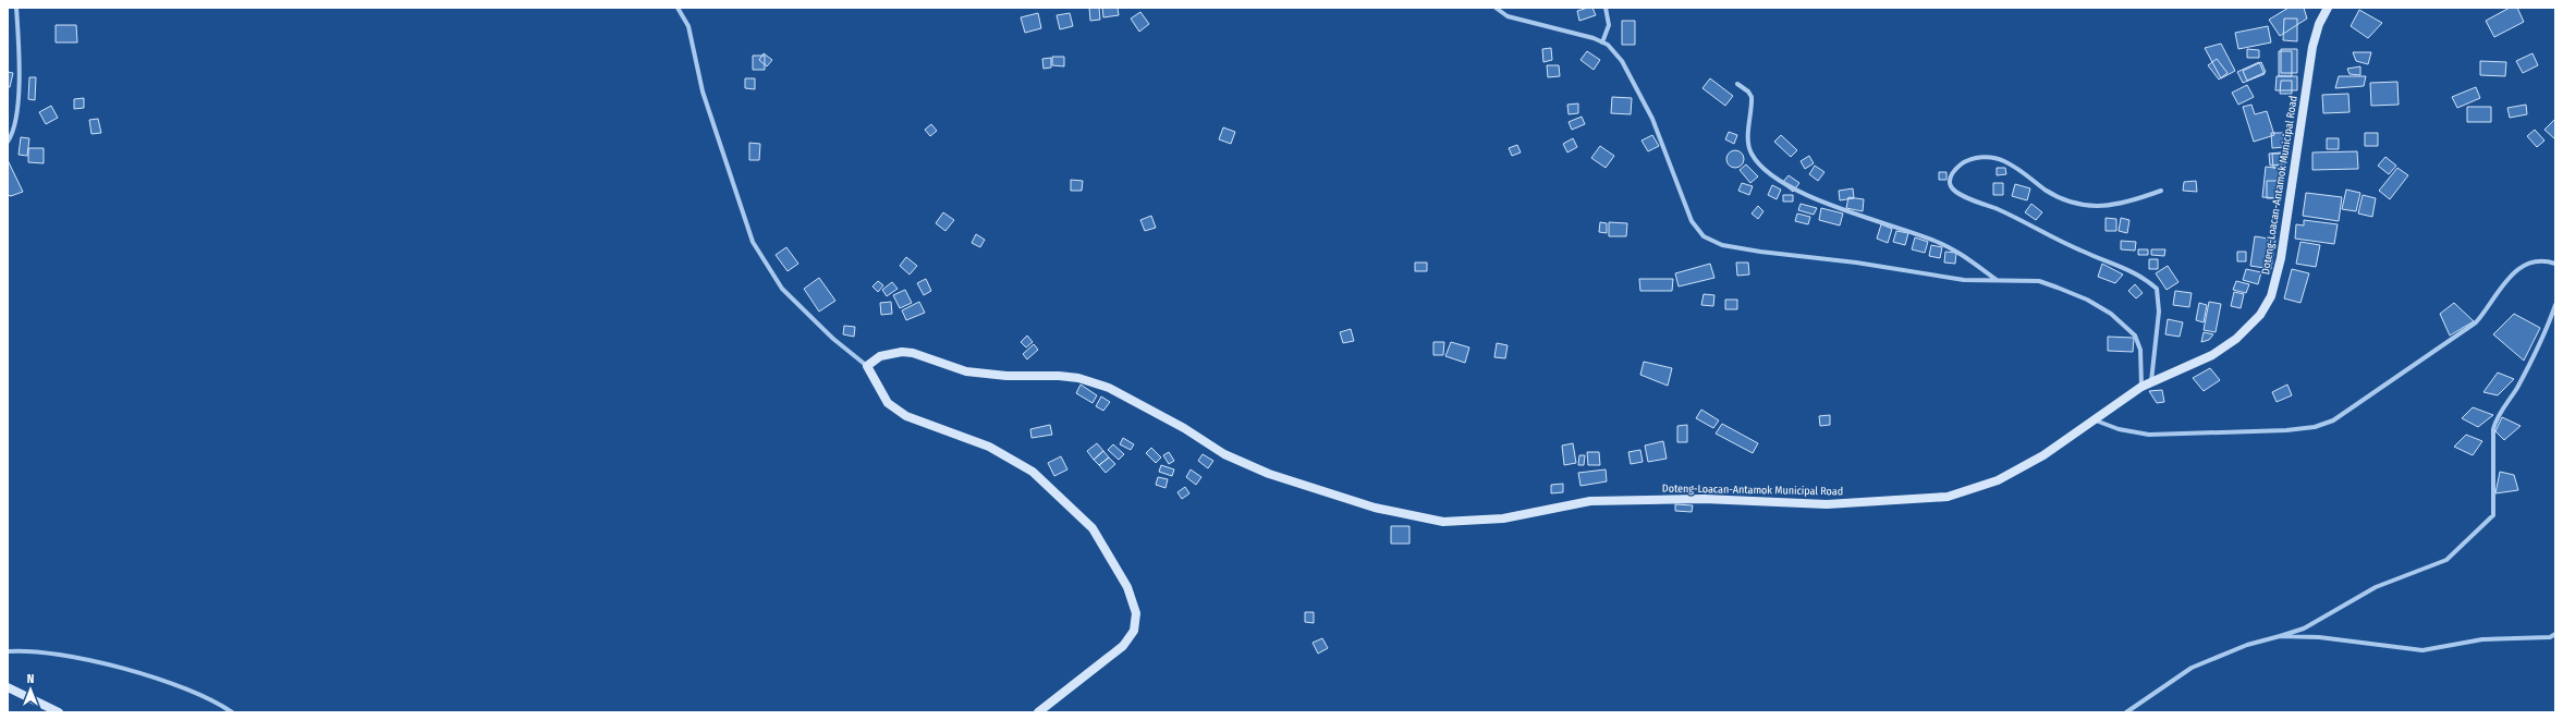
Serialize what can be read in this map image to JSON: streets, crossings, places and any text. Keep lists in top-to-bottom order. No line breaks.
{"streets":{"street":["Doteng-Loacan-Antamok Municipal Road"]},"north":"top"}
